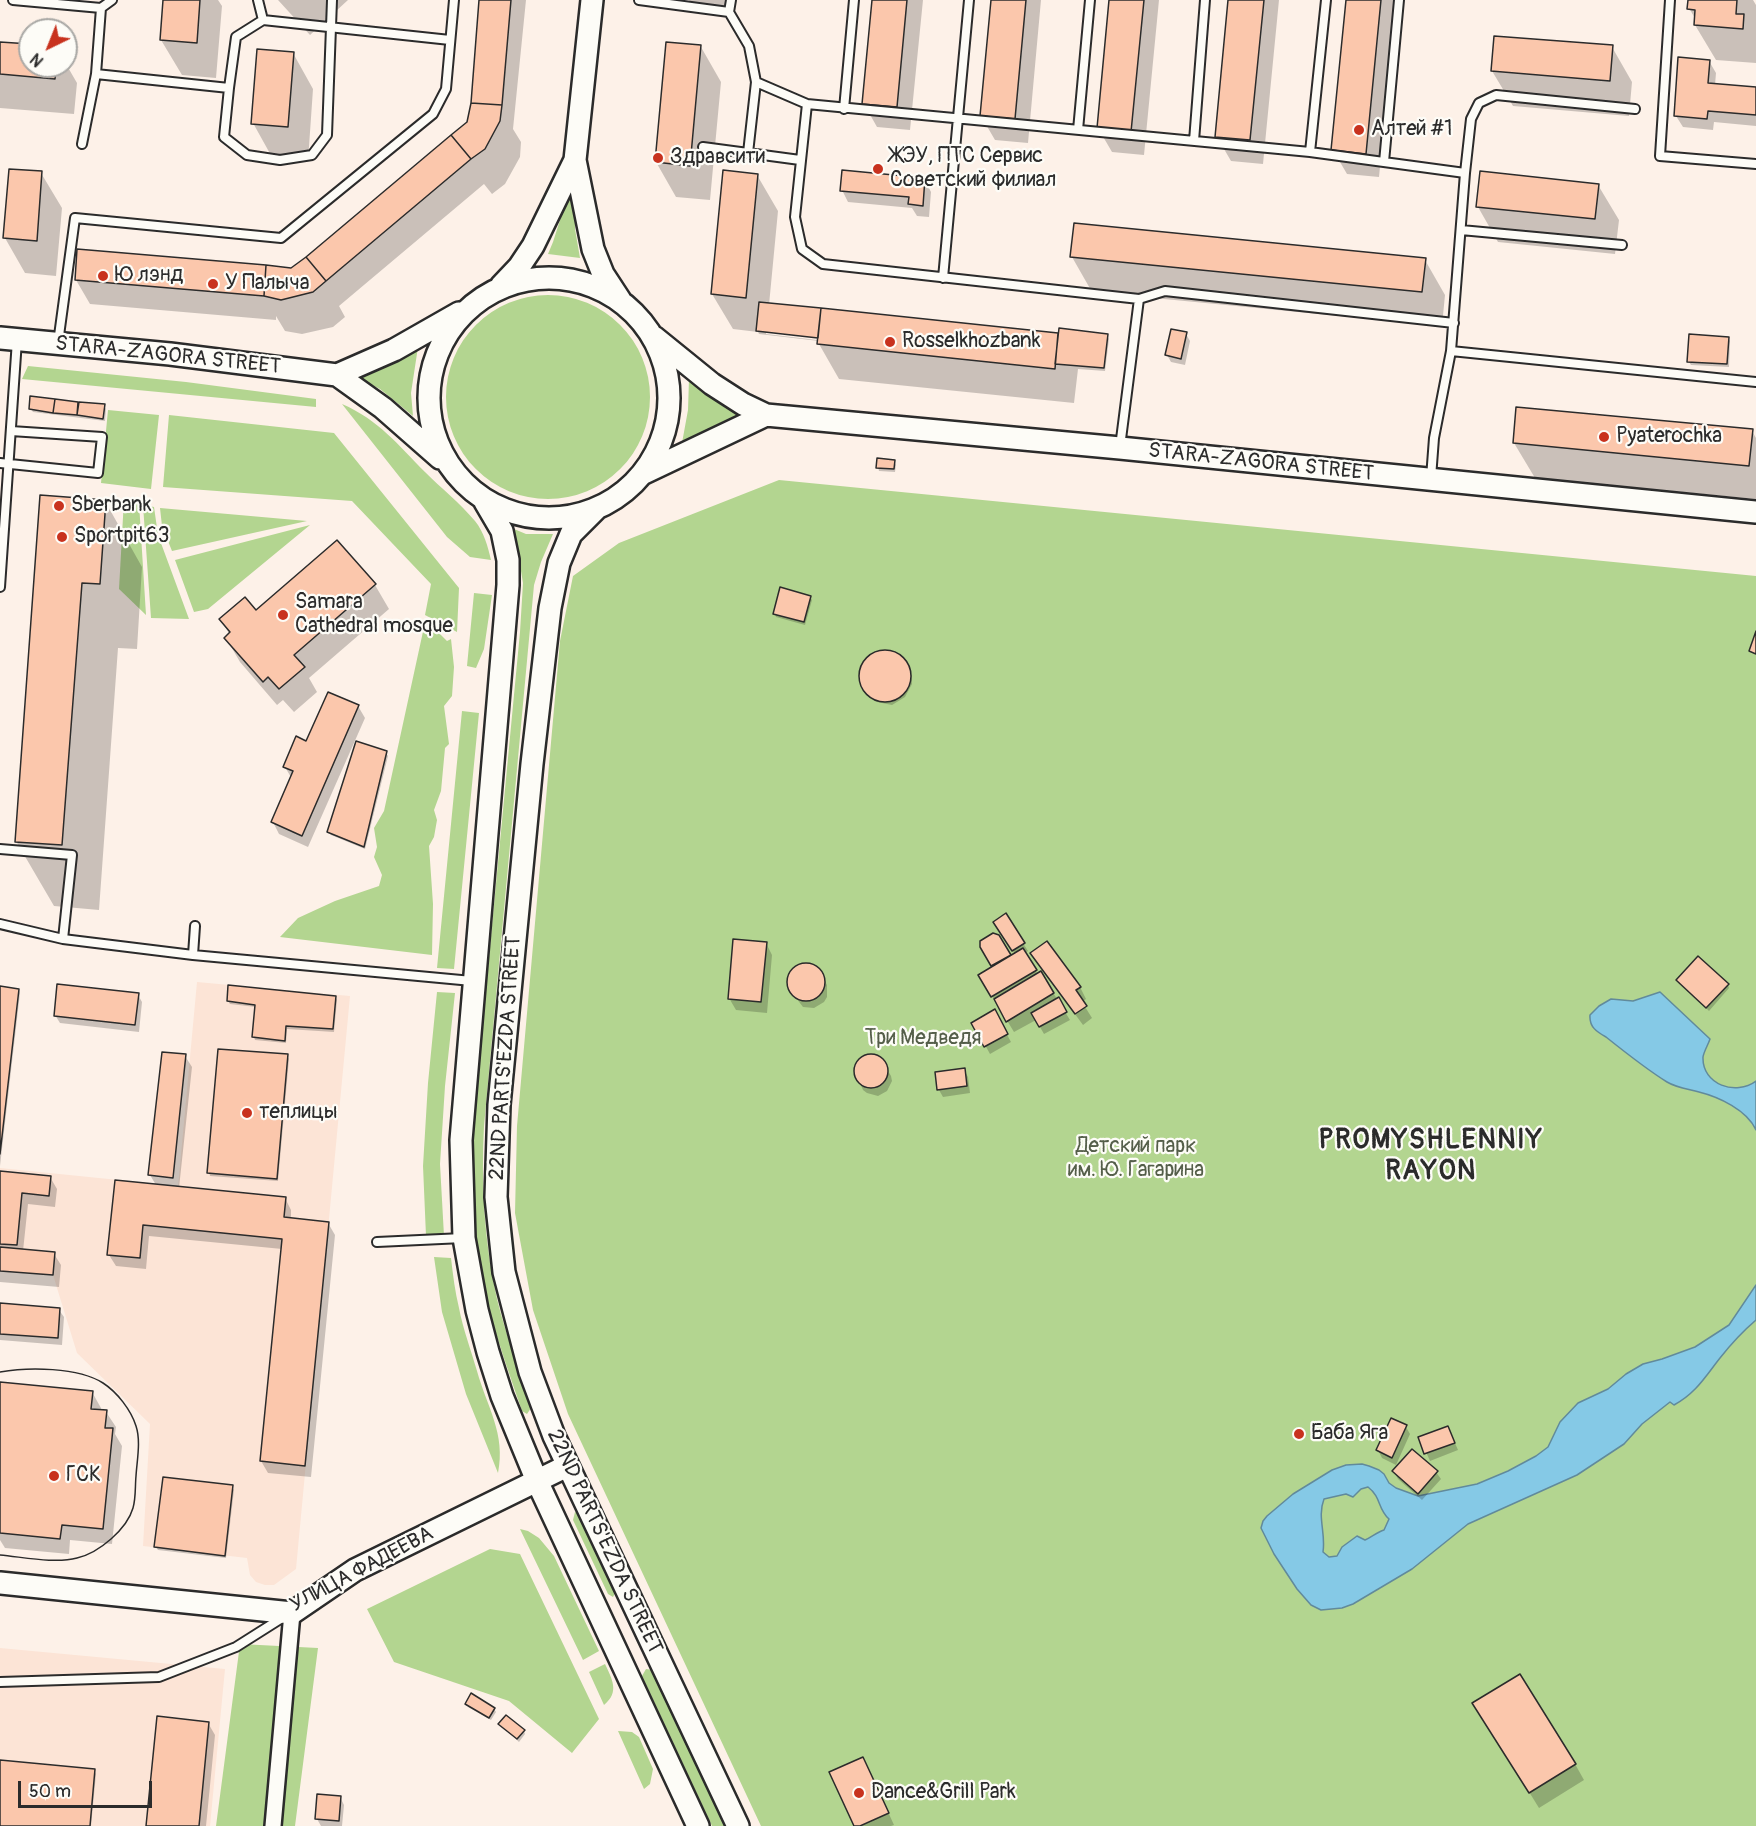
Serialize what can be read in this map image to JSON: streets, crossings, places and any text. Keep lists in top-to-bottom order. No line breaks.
{"streets":{"street":["STARA-ZAGORA STREET","22ND PARTS'EZDA STREET","УЛИЦА ФАДЕЕВА"]},"crossings":[["STARA-ZAGORA STREET","22ND PARTS'EZDA STREET"],["22ND PARTS'EZDA STREET","УЛИЦА ФАДЕЕВА"]],"districts":["PROMYSHLENNIY RAYON"],"parks":["Три Медведя","Детский парк им. Ю. Гагарина"],"places":["Алтей #1","Здравсити","ЖЭУ, ПТС Сервис Советский филиал","Ю лэнд","У Палыча","Rosselkhozbank","Pyaterochka","Sberbank","Sportpit63","Samara Cathedral mosque","теплицы","Баба Яга","ГСК","Dance&Grill Park"],"scale_bar":"50 m","north":"bottom left"}
